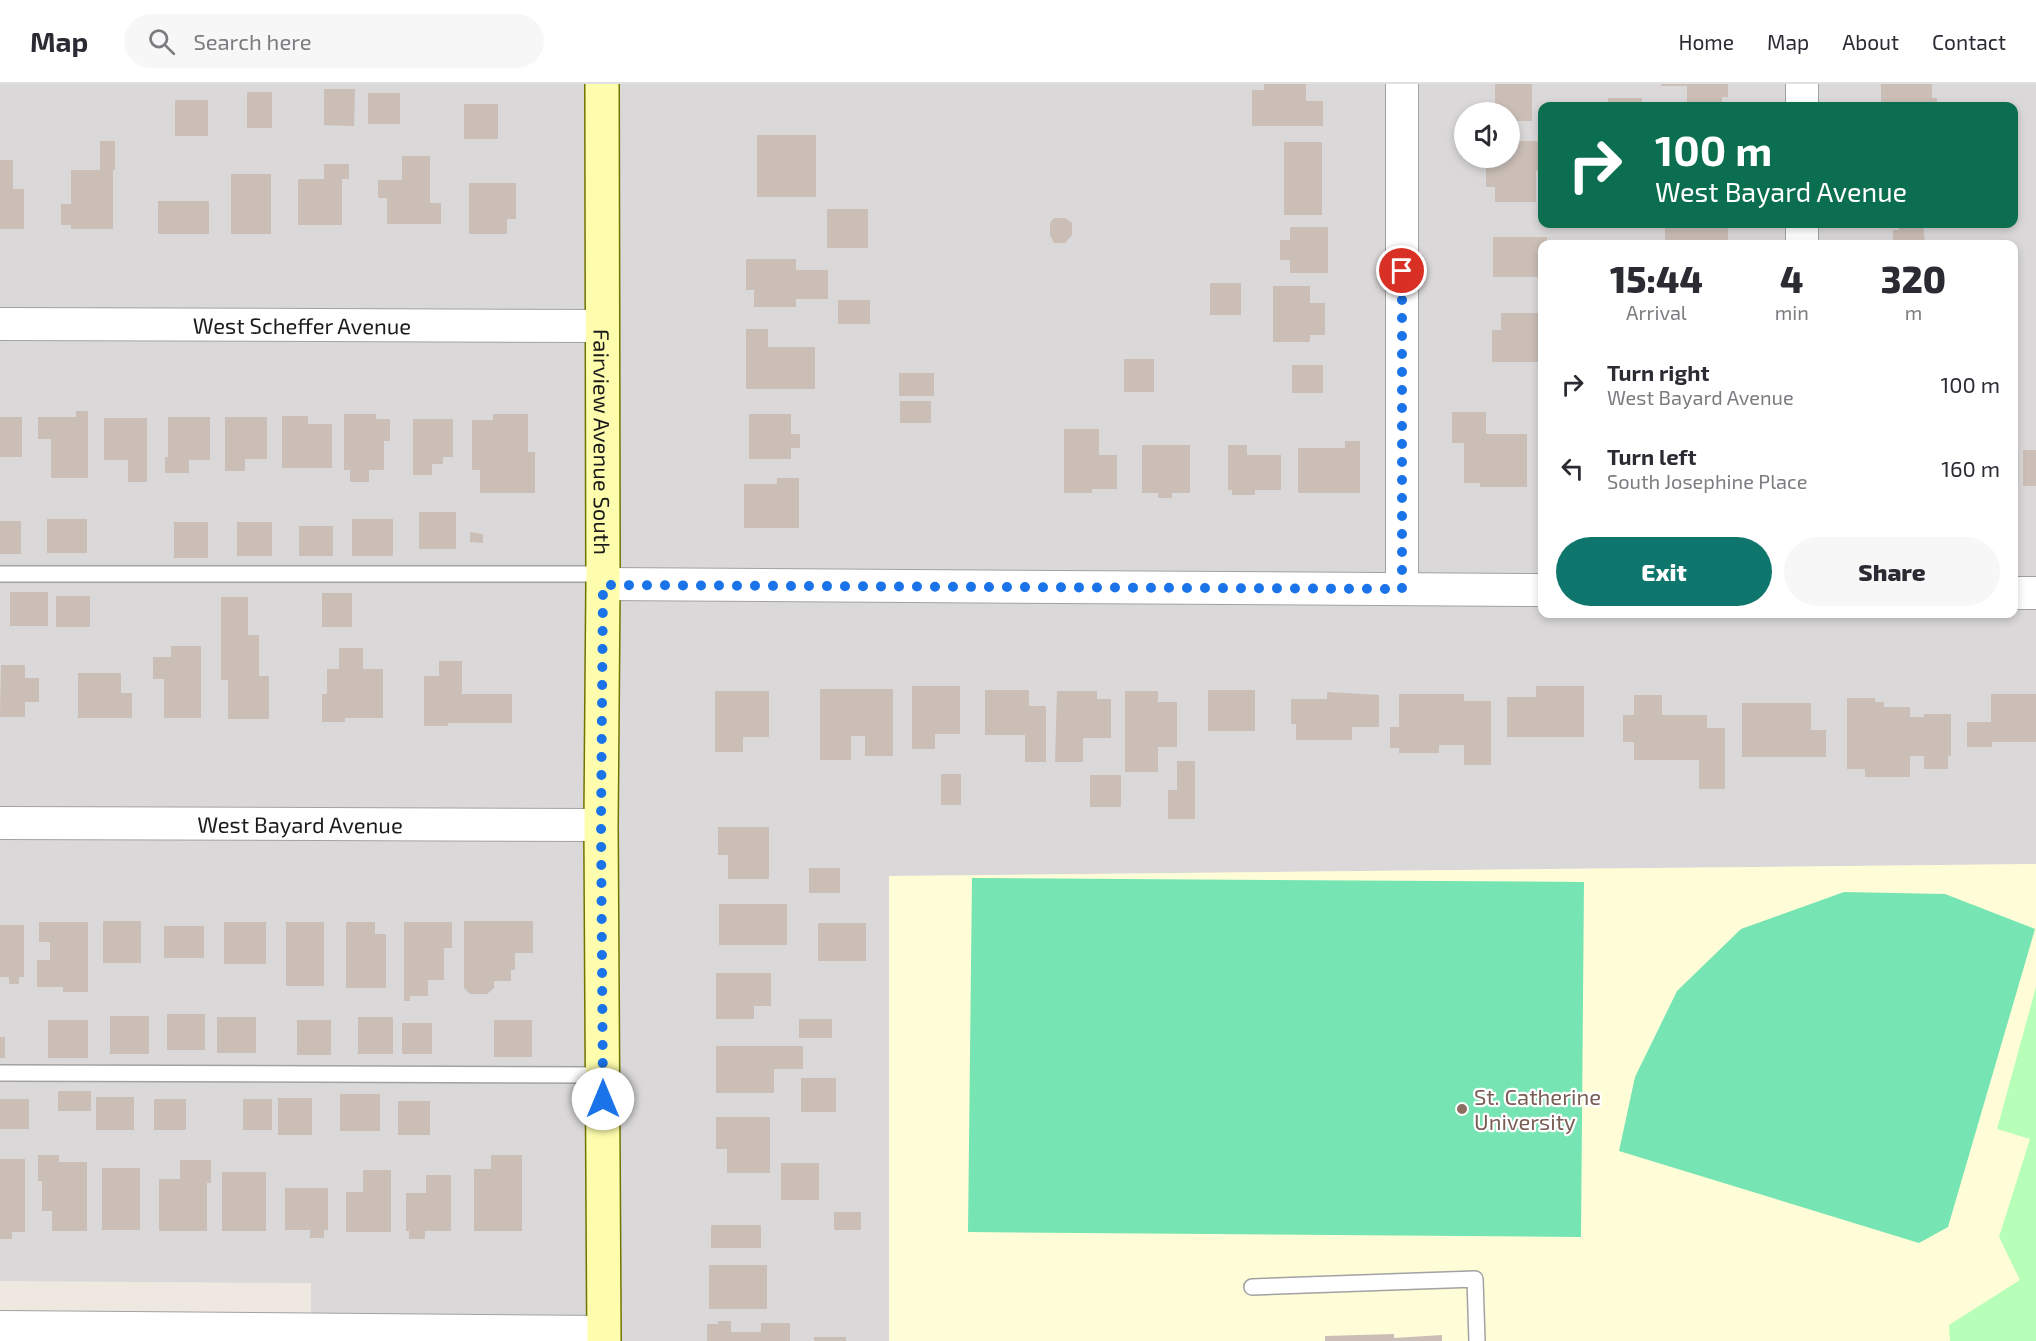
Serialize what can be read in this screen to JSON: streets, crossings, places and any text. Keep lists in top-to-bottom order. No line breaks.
{"streets":{"street":["West Scheffer Avenue","Fairview Avenue South","West Bayard Avenue"]},"crossings":[["West Scheffer Avenue","Fairview Avenue South"],["Fairview Avenue South","West Bayard Avenue"]],"places":["St. Catherine University"],"page":{"header":"Map","search":"Search here","nav":["Home","Map","About","Contact"],"turn":["100 m","West Bayard Avenue"],"eta":["15:44","Arrival","4","min","320","m"],"list":[{"name":"Turn right","note":"West Bayard Avenue","value":"100 m"},{"name":"Turn left","note":"South Josephine Place","value":"160 m"}],"buttons":["Exit","Share"]}}
